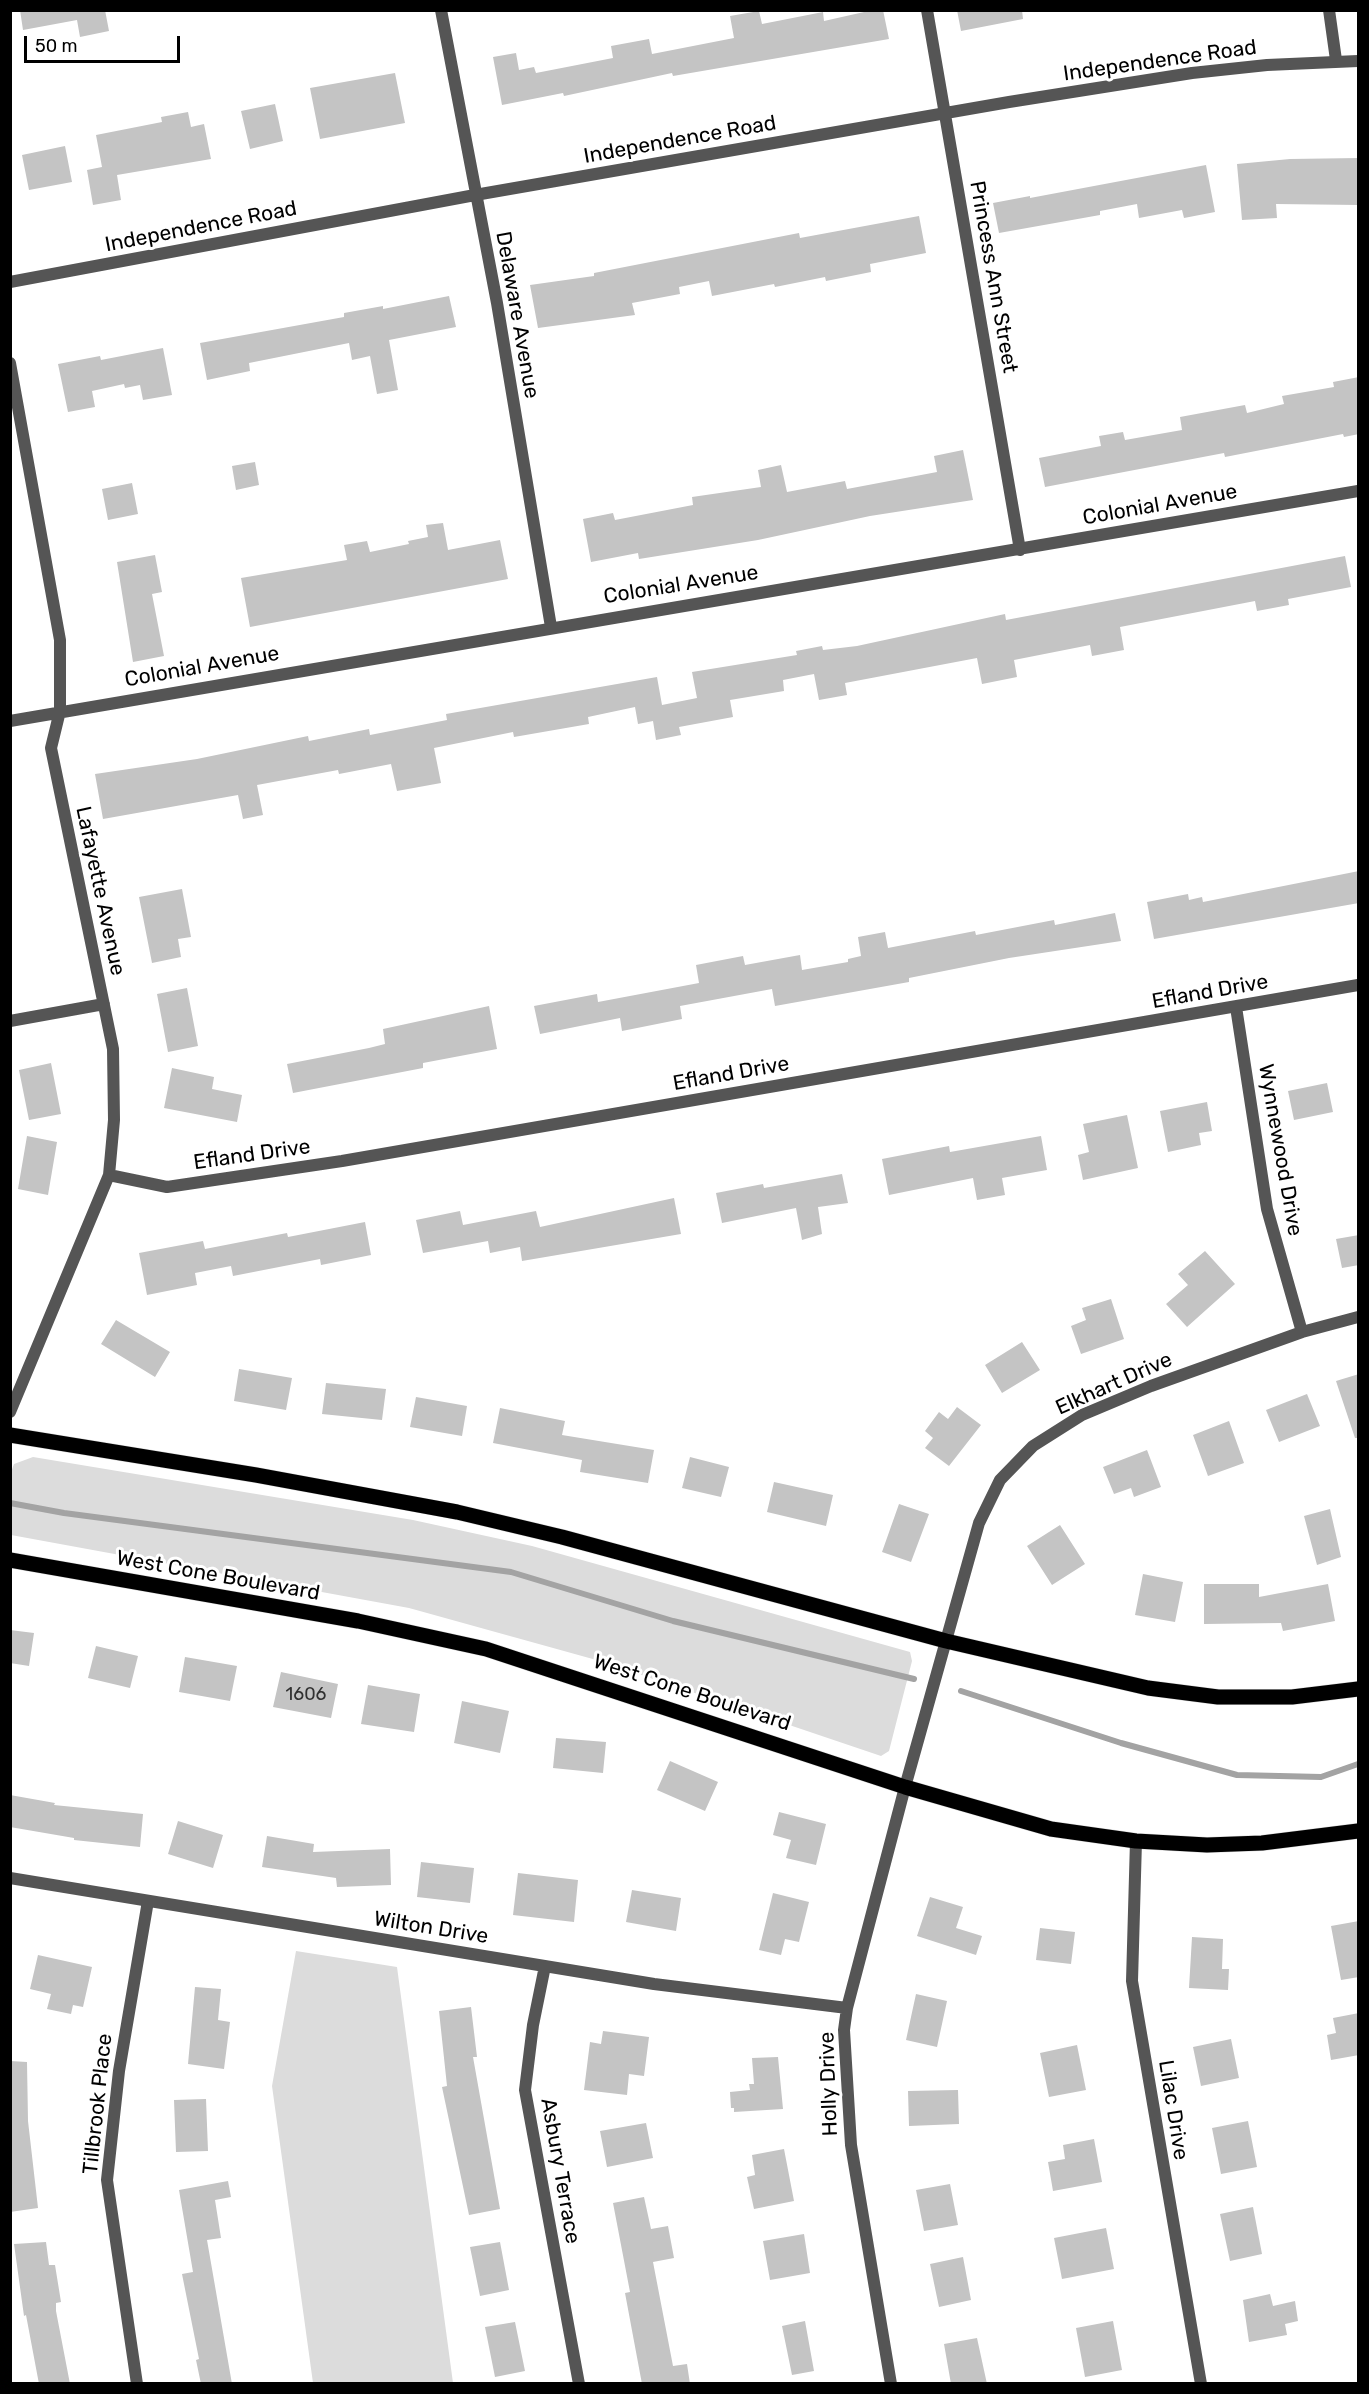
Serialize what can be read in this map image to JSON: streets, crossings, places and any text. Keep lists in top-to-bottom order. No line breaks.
{"streets":{"main road":["West Cone Boulevard"],"street":["Independence Road","Princess Ann Street","Delaware Avenue","Colonial Avenue","Lafayette Avenue","Efland Drive","Wynnewood Drive","Elkhart Drive","Wilton Drive","Holly Drive","Tillbrook Place","Lilac Drive","Asbury Terrace"]},"crossings":[["Independence Road","Princess Ann Street"],["Independence Road","Delaware Avenue"],["Princess Ann Street","Colonial Avenue"],["Delaware Avenue","Colonial Avenue"],["Colonial Avenue","Lafayette Avenue"],["Lafayette Avenue","Efland Drive"],["Efland Drive","Wynnewood Drive"],["Wynnewood Drive","Elkhart Drive"],["Elkhart Drive","West Cone Boulevard"],["Elkhart Drive","Holly Drive"],["West Cone Boulevard","Holly Drive"],["West Cone Boulevard","Lilac Drive"],["Wilton Drive","Holly Drive"],["Wilton Drive","Tillbrook Place"],["Wilton Drive","Asbury Terrace"]],"house_numbers":["1606"],"scale_bar":"50 m"}
